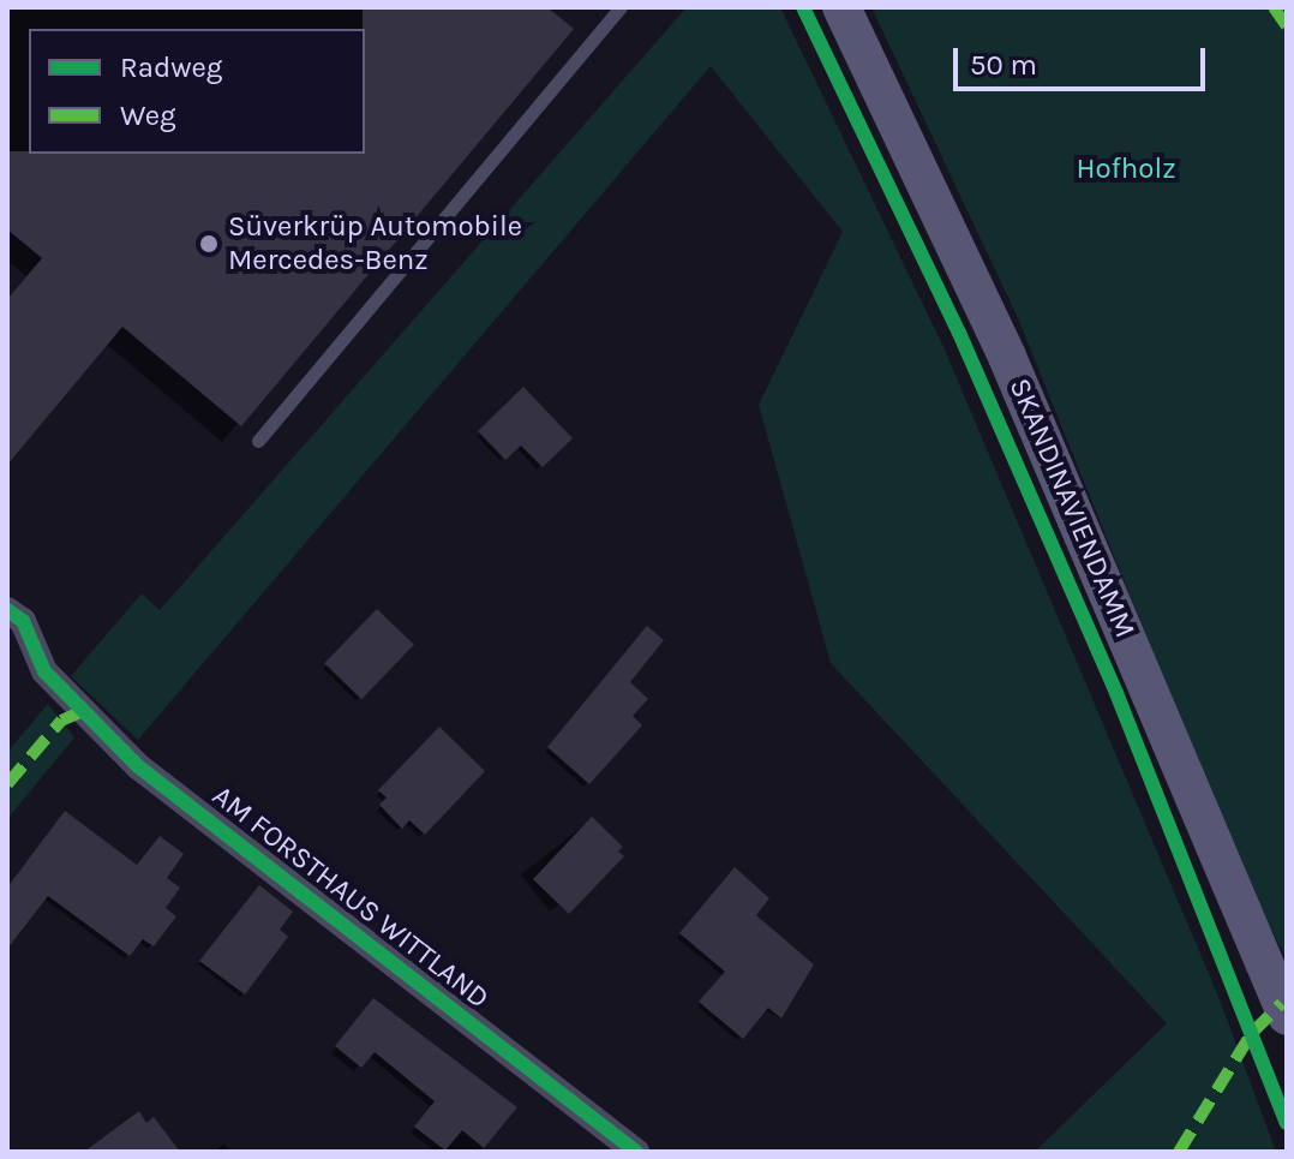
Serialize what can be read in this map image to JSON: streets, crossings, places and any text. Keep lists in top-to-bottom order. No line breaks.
{"streets":{"main road":["SKANDINAVIENDAMM"],"street":["AM FORSTHAUS WITTLAND"]},"parks":["Hofholz"],"places":["Süverkrüp Automobile Mercedes-Benz"],"legend":["Radweg","Weg"],"scale_bar":"50 m"}
